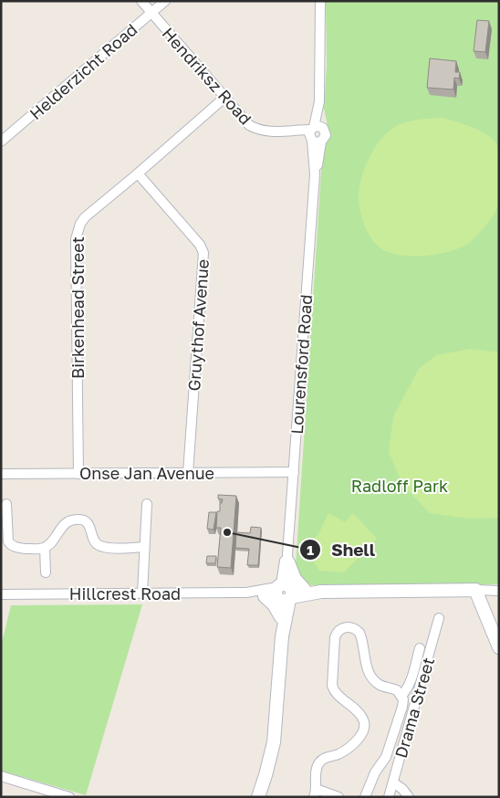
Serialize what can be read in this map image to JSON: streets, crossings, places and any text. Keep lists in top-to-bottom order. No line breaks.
{"streets":{"street":["Helderzicht Road","Hendriksz Road","Birkenhead Street","Gruythof Avenue","Lourensford Road","Onse Jan Avenue","Hillcrest Road","Drama Street"]},"crossings":[["Helderzicht Road","Hendriksz Road"],["Hendriksz Road","Birkenhead Street"],["Hendriksz Road","Lourensford Road"],["Birkenhead Street","Gruythof Avenue"],["Birkenhead Street","Onse Jan Avenue"],["Gruythof Avenue","Onse Jan Avenue"],["Lourensford Road","Onse Jan Avenue"],["Lourensford Road","Hillcrest Road"]],"parks":["Radloff Park"],"places":["Shell"]}
